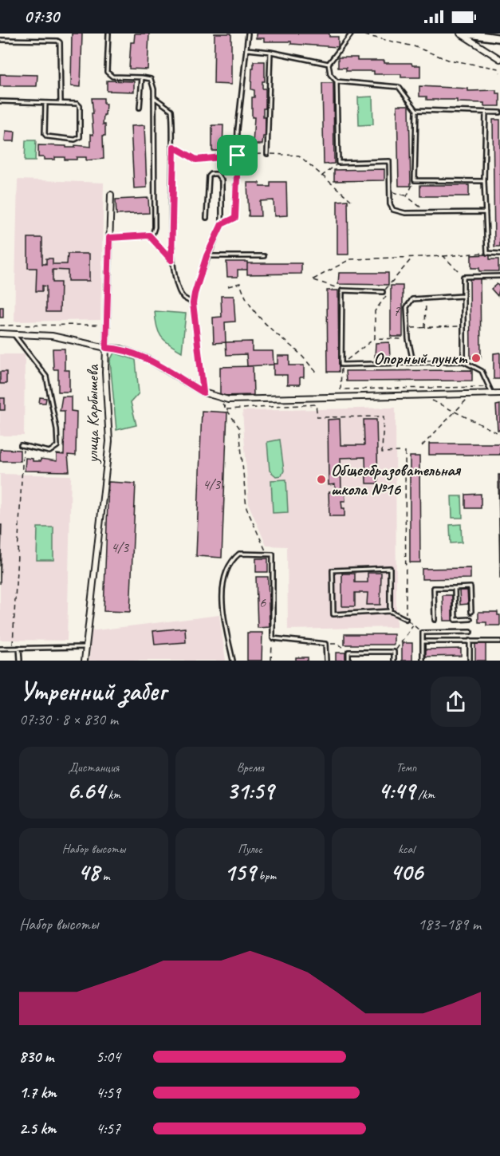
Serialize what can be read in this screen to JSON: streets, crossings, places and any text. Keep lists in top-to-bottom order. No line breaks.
{"streets":{"street":["улица Карбышева"]},"places":["Опорный пункт","Общеобразовательная школа №16"],"house_numbers":["7","4/3","4/3","6"],"page":{"status":"07:30","heading":["Утренний забег","07:30 · 8 × 830 m"],"stats":[["Дистанция","6.64 km"],["Время","31:59"],["Темп","4:49 /km"],["Набор высоты","48 m"],["Пульс","159 bpm"],["kcal","406"]],"chart":["Набор высоты","183–189 m"],"list":[{"name":"830 m","note":"5:04"},{"name":"1.7 km","note":"4:59"},{"name":"2.5 km","note":"4:57"}]}}
